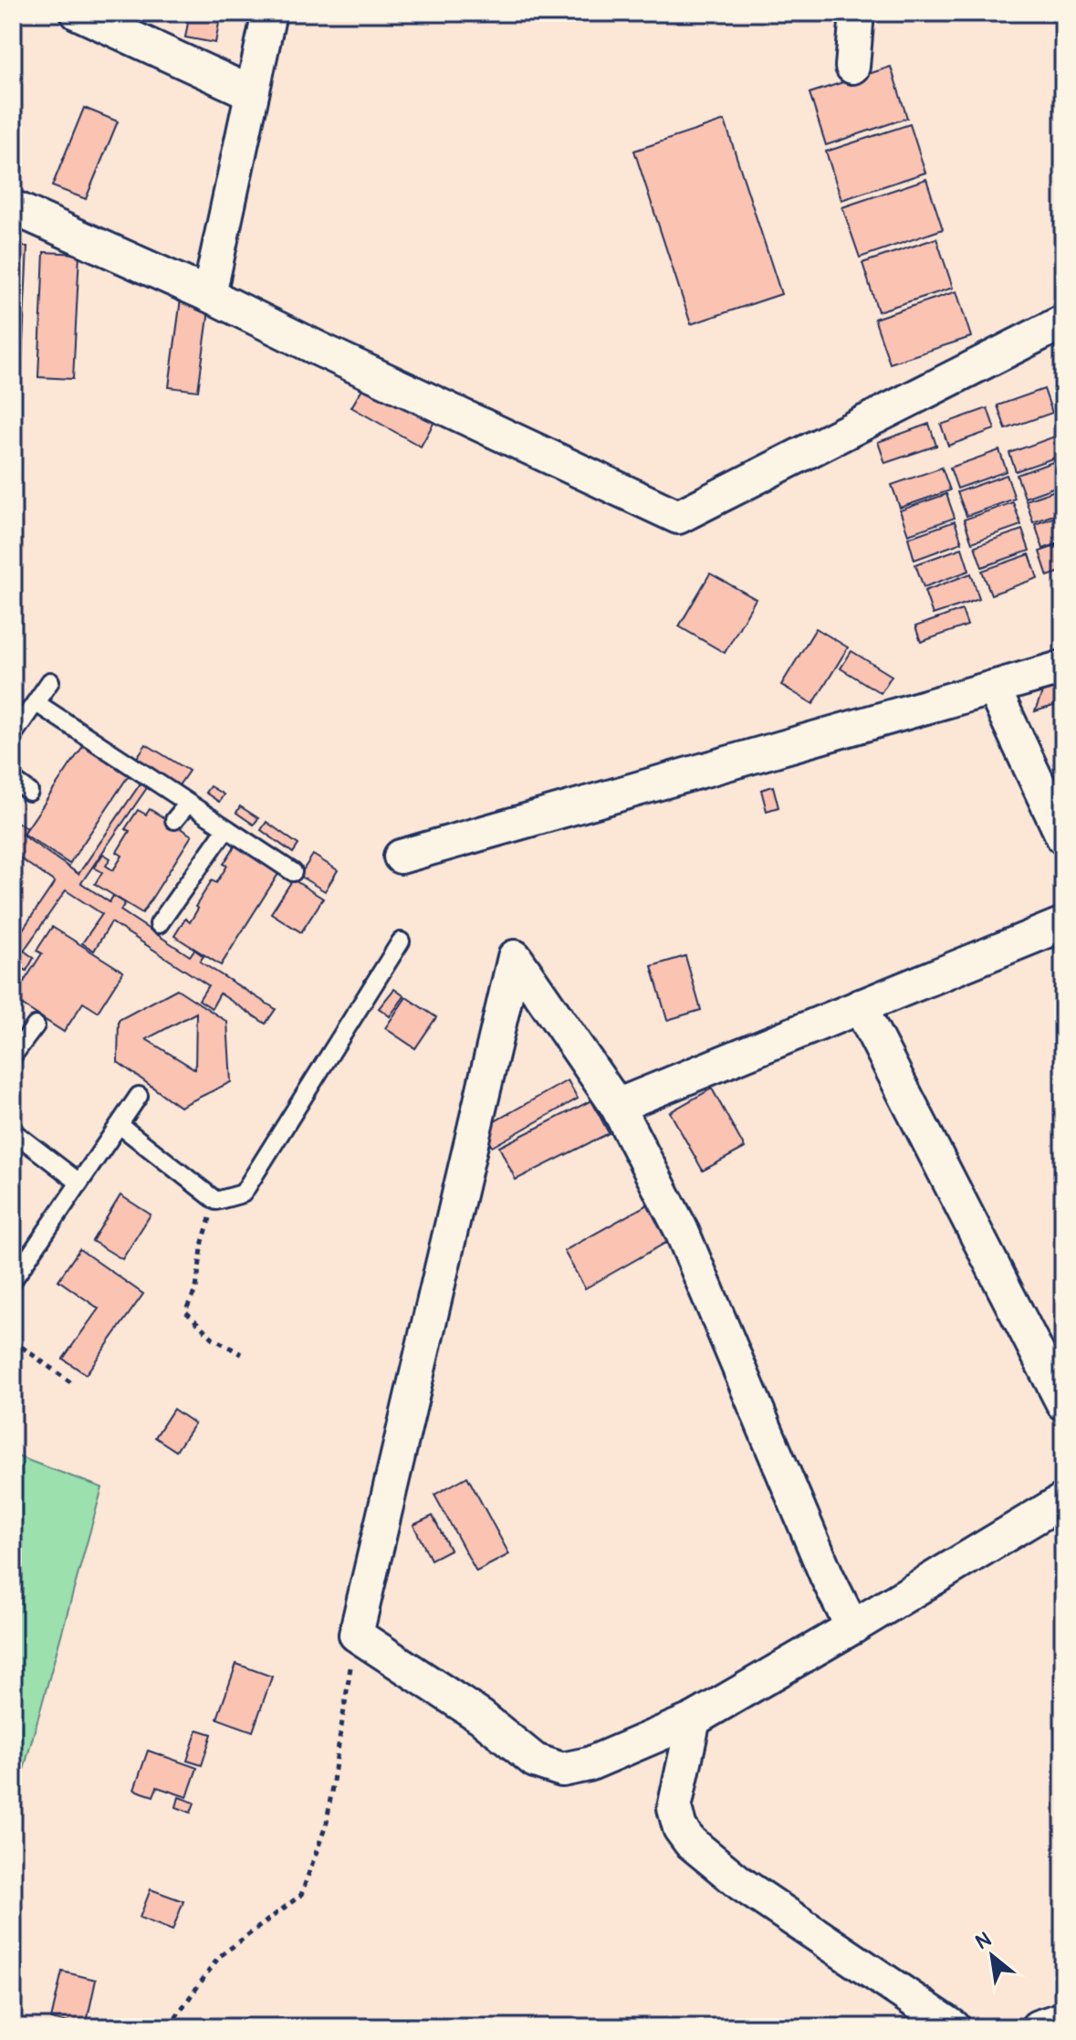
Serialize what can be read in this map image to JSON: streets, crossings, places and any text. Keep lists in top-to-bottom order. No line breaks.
{"north":"top left"}
